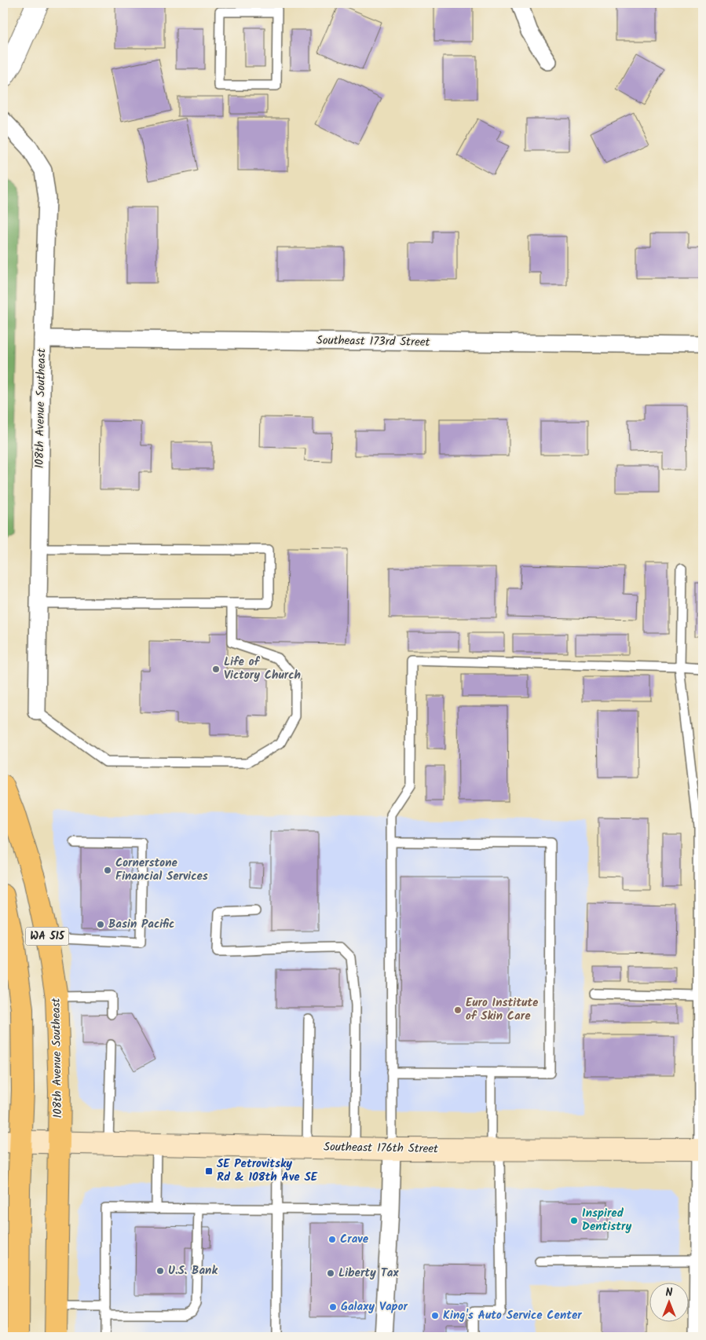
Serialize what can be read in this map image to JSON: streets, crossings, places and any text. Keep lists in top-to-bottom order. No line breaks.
{"streets":{"main road":["108th Avenue Southeast","WA 515","Southeast 176th Street"],"street":["Southeast 173rd Street"]},"crossings":[["Southeast 173rd Street","108th Avenue Southeast"],["108th Avenue Southeast","Southeast 176th Street"],["WA 515","Southeast 176th Street"]],"places":{"other":["Life of Victory Church","Cornerstone Financial Services","Basin Pacific","Euro Institute of Skin Care","Inspired Dentistry","Crave","U.S. Bank","Liberty Tax","Galaxy Vapor","King's Auto Service Center"],"transit":["SE Petrovitsky Rd & 108th Ave SE"]},"north":"top"}
